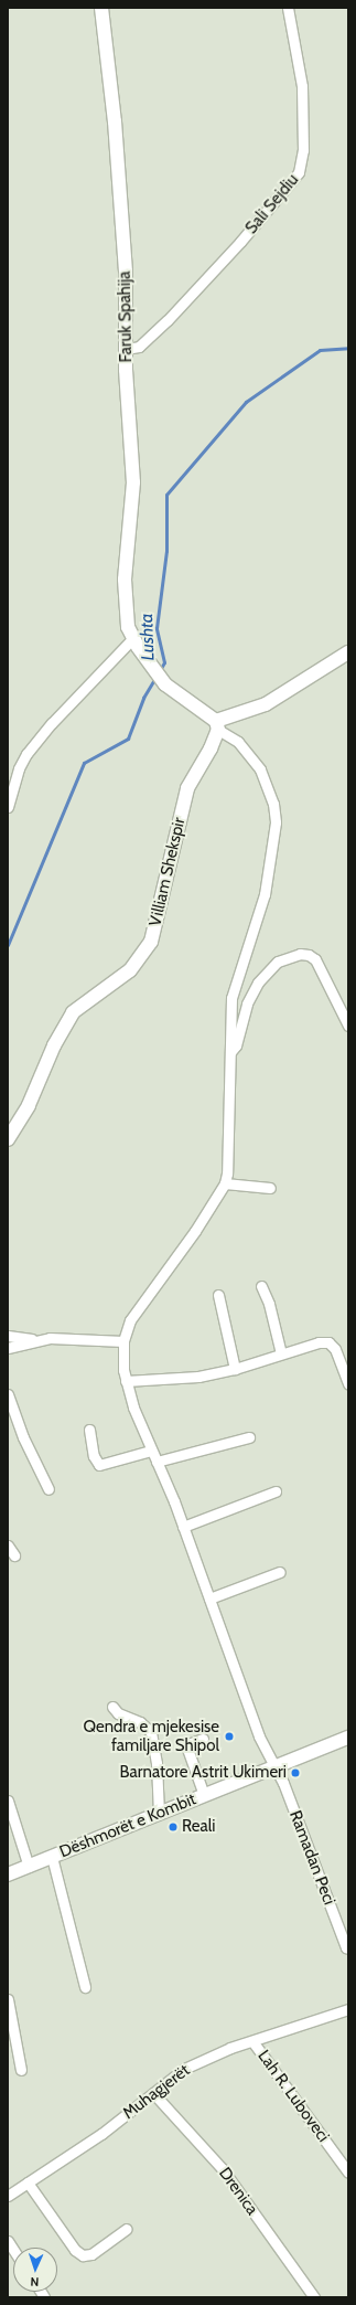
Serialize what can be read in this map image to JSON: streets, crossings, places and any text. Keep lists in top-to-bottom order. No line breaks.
{"streets":{"street":["Sali Sejdiu","Faruk Spahija","Villiam Shekspir","Dëshmorët e Kombit","Ramadan Peci","Muhagjerët","Lah R. Luboveci","Drenica"]},"crossings":[["Sali Sejdiu","Faruk Spahija"],["Dëshmorët e Kombit","Ramadan Peci"],["Muhagjerët","Lah R. Luboveci"],["Muhagjerët","Drenica"]],"water":["Lushta"],"places":["Qendra e mjekesise familjare Shipol","Barnatore Astrit Ukimeri","Reali"],"north":"bottom"}
